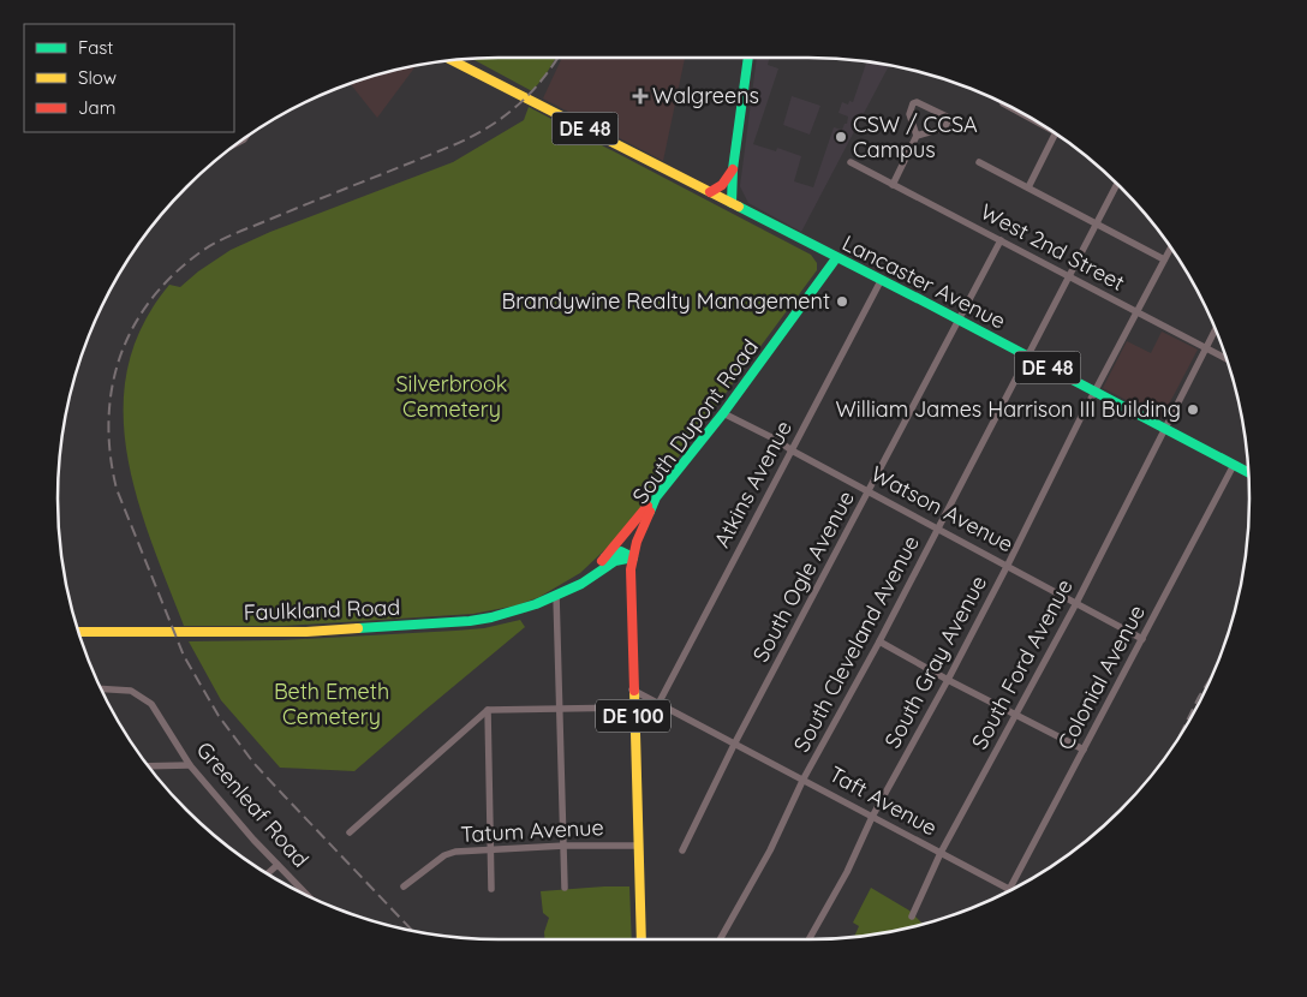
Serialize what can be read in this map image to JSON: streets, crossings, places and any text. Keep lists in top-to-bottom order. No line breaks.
{"streets":{"main road":["DE 48","Lancaster Avenue","South Dupont Road","Faulkland Road","DE 100"],"street":["West 2nd Street","Atkins Avenue","Watson Avenue","South Ogle Avenue","South Cleveland Avenue","South Gray Avenue","South Ford Avenue","Colonial Avenue","Taft Avenue","Greenleaf Road","Tatum Avenue"]},"crossings":[["DE 48","Lancaster Avenue"],["West 2nd Street","South Ogle Avenue"],["West 2nd Street","South Cleveland Avenue"],["West 2nd Street","South Gray Avenue"],["West 2nd Street","South Ford Avenue"],["Lancaster Avenue","South Dupont Road"],["Lancaster Avenue","Atkins Avenue"],["Lancaster Avenue","South Ogle Avenue"],["Lancaster Avenue","South Cleveland Avenue"],["Lancaster Avenue","South Gray Avenue"],["Lancaster Avenue","South Ford Avenue"],["Lancaster Avenue","Colonial Avenue"],["South Dupont Road","Watson Avenue"],["South Dupont Road","Faulkland Road"],["South Dupont Road","Taft Avenue"],["South Dupont Road","Tatum Avenue"],["Atkins Avenue","Watson Avenue"],["Atkins Avenue","Taft Avenue"],["Watson Avenue","South Ogle Avenue"],["Watson Avenue","South Cleveland Avenue"],["Watson Avenue","South Gray Avenue"],["Watson Avenue","South Ford Avenue"],["Watson Avenue","Colonial Avenue"],["South Ogle Avenue","Taft Avenue"],["South Cleveland Avenue","Taft Avenue"],["South Gray Avenue","Taft Avenue"],["South Ford Avenue","Taft Avenue"],["Colonial Avenue","Taft Avenue"]],"parks":["Silverbrook Cemetery","Beth Emeth Cemetery"],"places":{"health":["Walgreens"],"other":["CSW / CCSA Campus","Brandywine Realty Management","William James Harrison III Building"]},"legend":["Fast","Slow","Jam"]}
